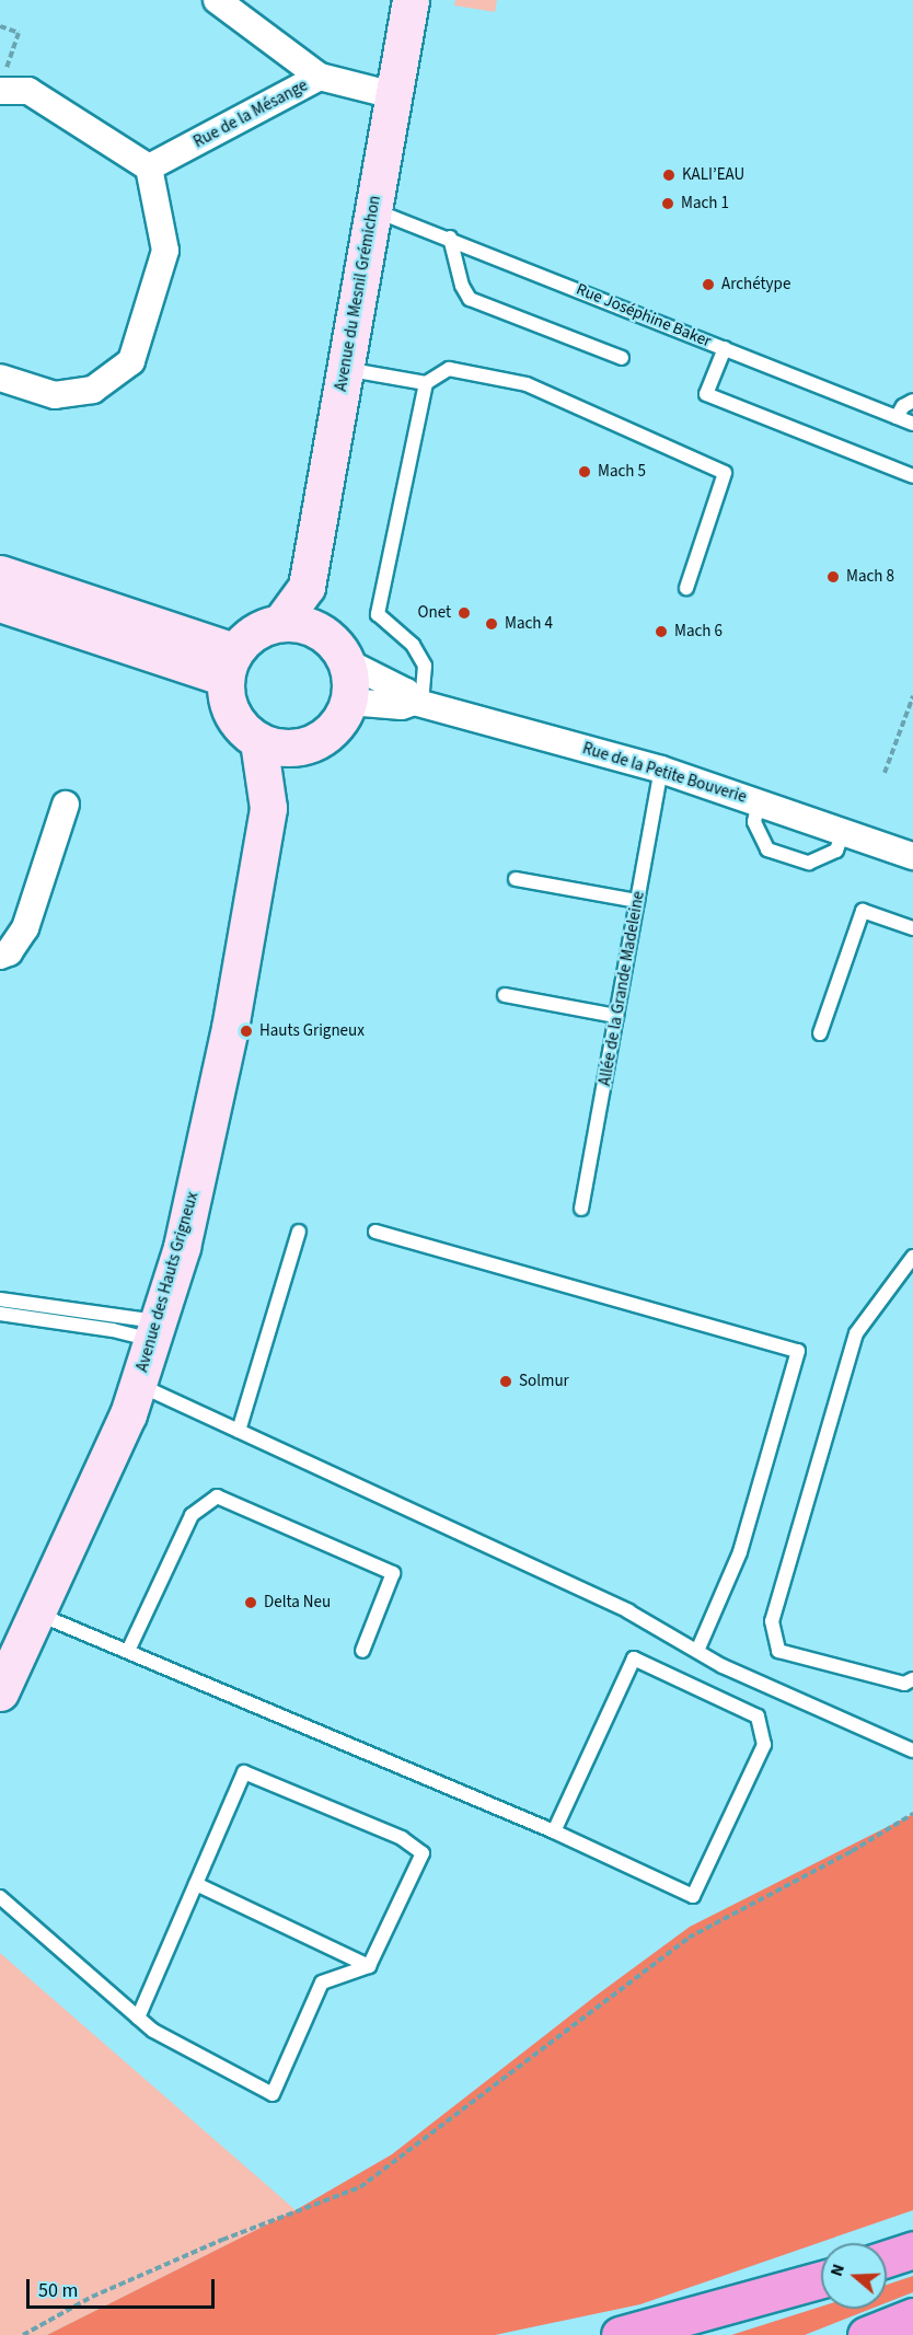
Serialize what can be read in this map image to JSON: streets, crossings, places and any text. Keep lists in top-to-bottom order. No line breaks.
{"streets":{"street":["Rue de la Mésange","Avenue du Mesnil Grémichon","Rue de la Petite Bouverie","Avenue des Hauts Grigneux"],"lane":["Rue Joséphine Baker","Allée de la Grande Madeleine"]},"crossings":[["Rue de la Mésange","Avenue du Mesnil Grémichon"],["Avenue du Mesnil Grémichon","Rue Joséphine Baker"],["Avenue du Mesnil Grémichon","Rue de la Petite Bouverie"],["Avenue du Mesnil Grémichon","Avenue des Hauts Grigneux"],["Rue de la Petite Bouverie","Allée de la Grande Madeleine"],["Rue de la Petite Bouverie","Avenue des Hauts Grigneux"]],"places":["KALI’EAU","Mach 1","Archétype","Mach 5","Mach 8","Onet","Mach 4","Mach 6","Hauts Grigneux","Solmur","Delta Neu"],"scale_bar":"50 m","north":"left"}
